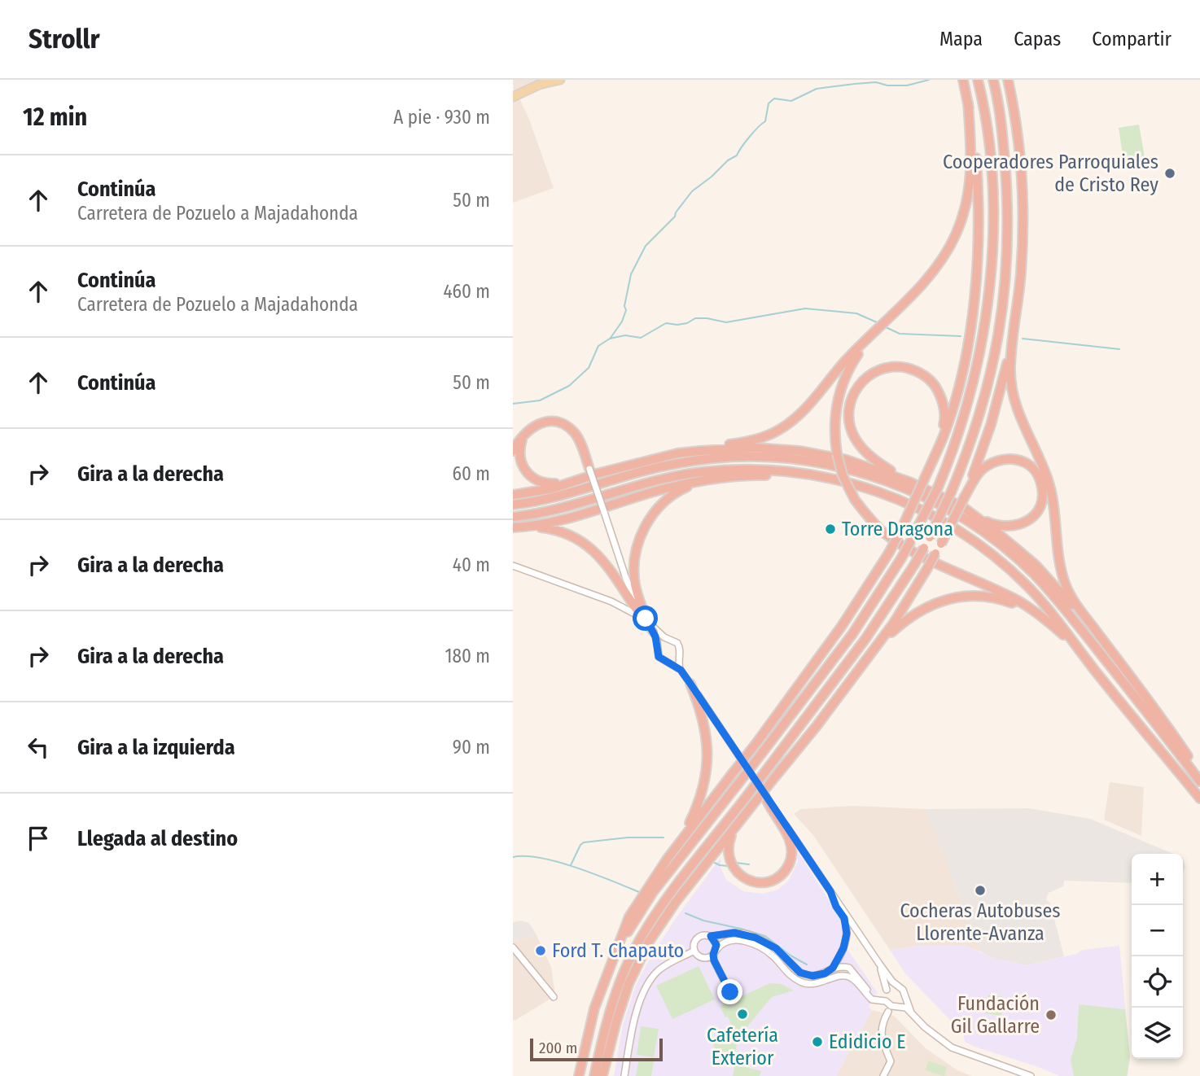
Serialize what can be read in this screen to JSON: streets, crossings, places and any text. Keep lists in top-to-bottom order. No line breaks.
{"places":["Cooperadores Parroquiales de Cristo Rey","Torre Dragona","Cocheras Autobuses Llorente-Avanza","Ford T. Chapauto","Cafetería Exterior","Fundación Gil Gallarre","Edidicio E"],"scale_bar":"200 m","page":{"header":"Strollr","nav":["Mapa","Capas","Compartir"],"heading":["12 min","A pie · 930 m"],"list":[["Continúa","Carretera de Pozuelo a Majadahonda","50 m"],["Continúa","Carretera de Pozuelo a Majadahonda","460 m"],["Continúa","50 m"],["Gira a la derecha","60 m"],["Gira a la derecha","40 m"],["Gira a la derecha","180 m"],["Gira a la izquierda","90 m"],"Llegada al destino"],"map_buttons":["+","−"],"scale":"200 m"}}
